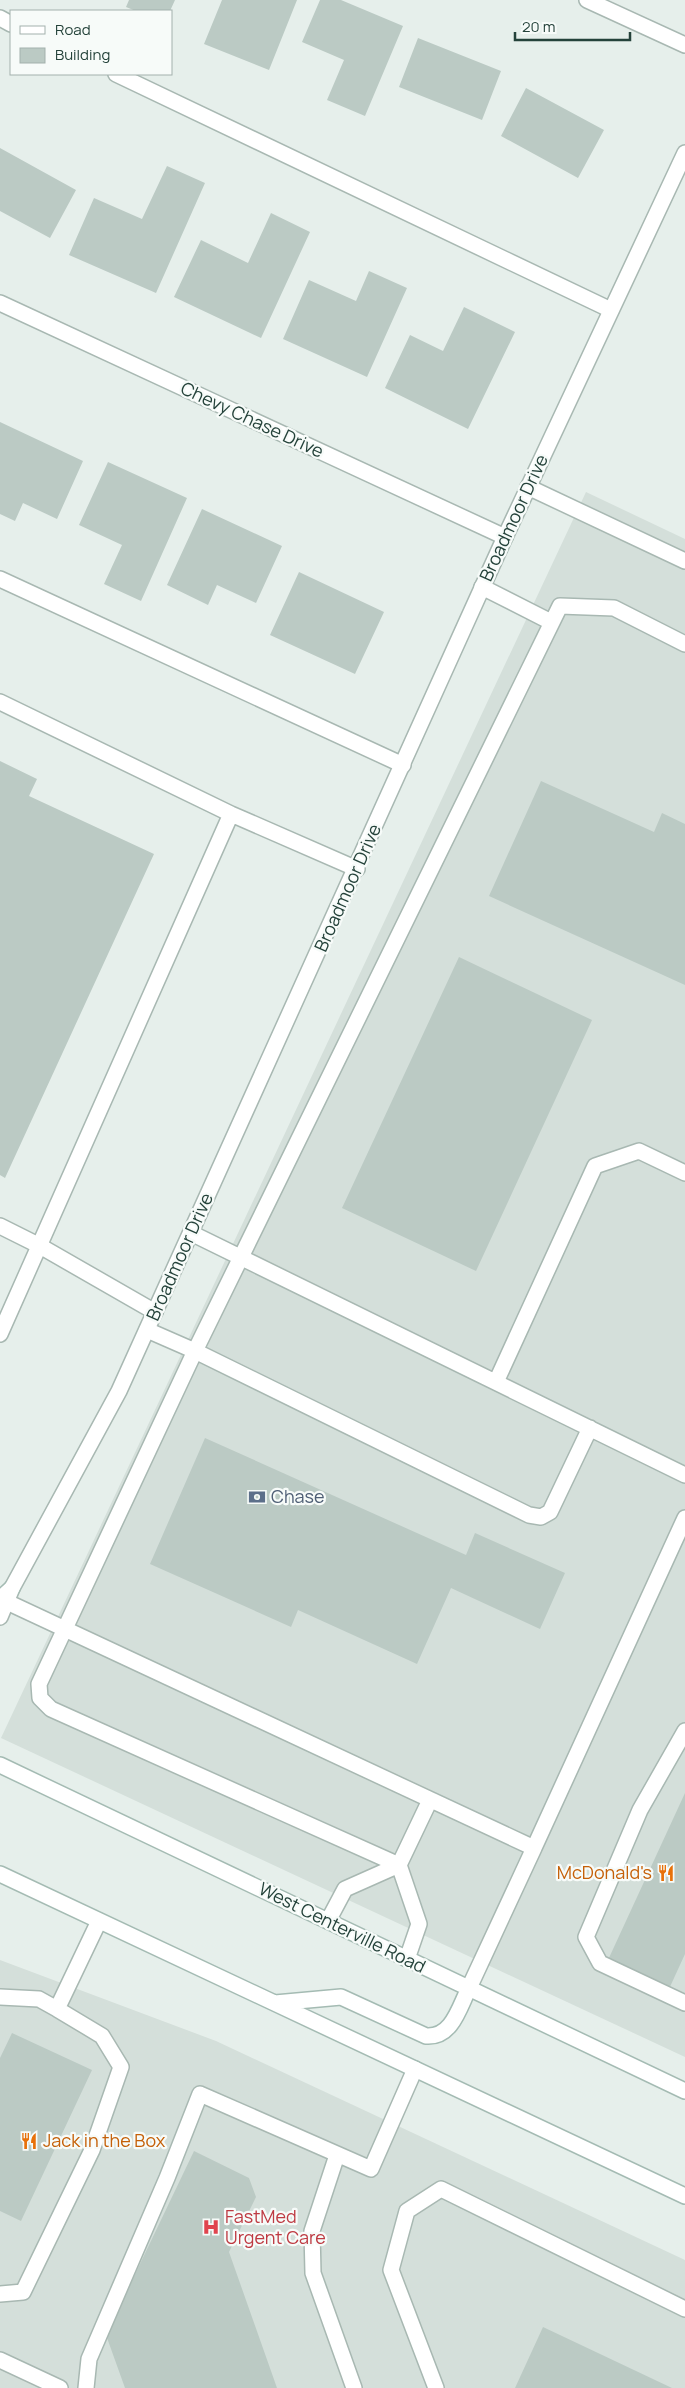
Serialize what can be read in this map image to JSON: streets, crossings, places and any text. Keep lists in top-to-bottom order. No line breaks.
{"streets":{"street":["Chevy Chase Drive","Broadmoor Drive","West Centerville Road"]},"crossings":[["Chevy Chase Drive","Broadmoor Drive"]],"places":{"bank":["Chase"],"restaurant":["McDonald's","Jack in the Box"],"hospital":["FastMed Urgent Care"]},"legend":["Road","Building"],"scale_bar":"20 m"}
